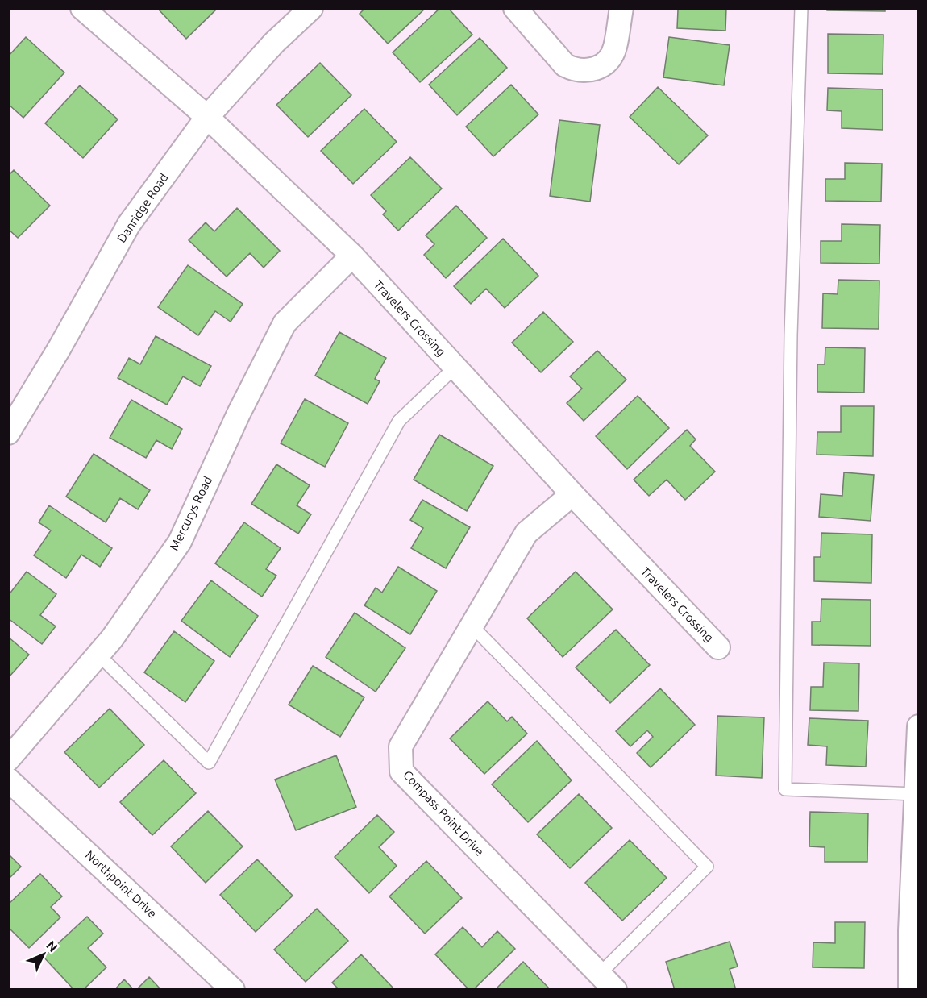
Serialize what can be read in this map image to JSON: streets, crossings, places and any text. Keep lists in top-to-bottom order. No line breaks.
{"streets":{"street":["Danridge Road","Travelers Crossing","Mercurys Road","Compass Point Drive","Northpoint Drive"]},"crossings":[["Danridge Road","Travelers Crossing"],["Travelers Crossing","Mercurys Road"],["Travelers Crossing","Compass Point Drive"]],"north":"top right"}
